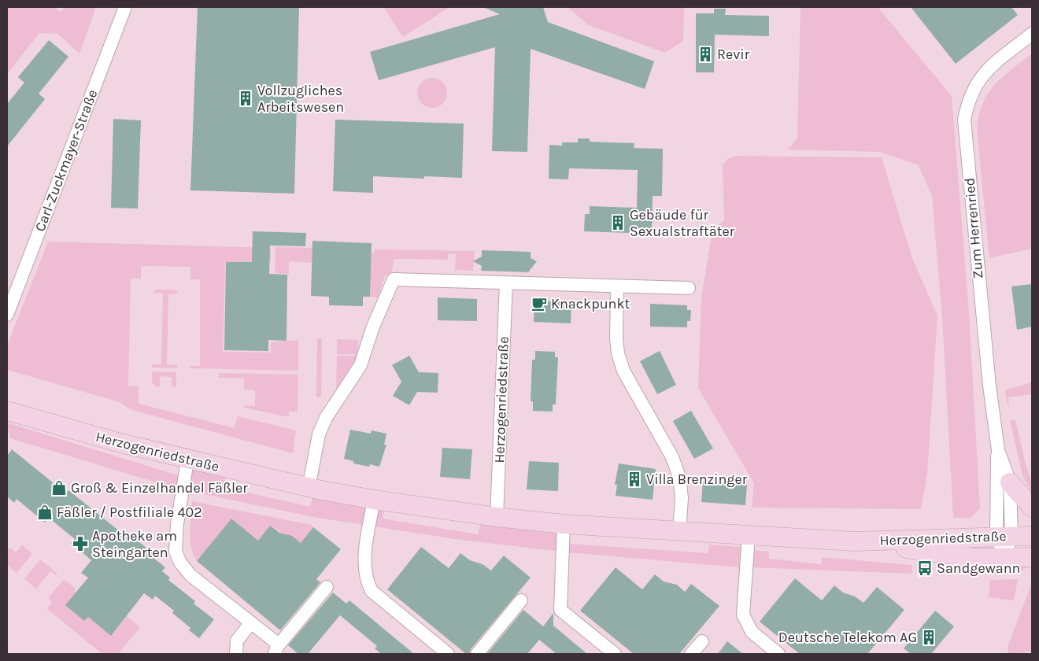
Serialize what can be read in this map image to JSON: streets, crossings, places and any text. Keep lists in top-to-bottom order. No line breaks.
{"streets":{"street":["Carl-Zuckmayer-Straße","Zum Herrenried","Herzogenriedstraße"]},"crossings":[["Zum Herrenried","Herzogenriedstraße"]],"places":{"building":["Revir","Vollzugliches Arbeitswesen","Gebäude für Sexualstraftäter","Villa Brenzinger","Deutsche Telekom AG"],"cafe":["Knackpunkt"],"shop":["Groß & Einzelhandel Fäßler","Fäßler / Postfiliale 402"],"pharmacy":["Apotheke am Steingarten"],"bus stop":["Sandgewann"]}}
